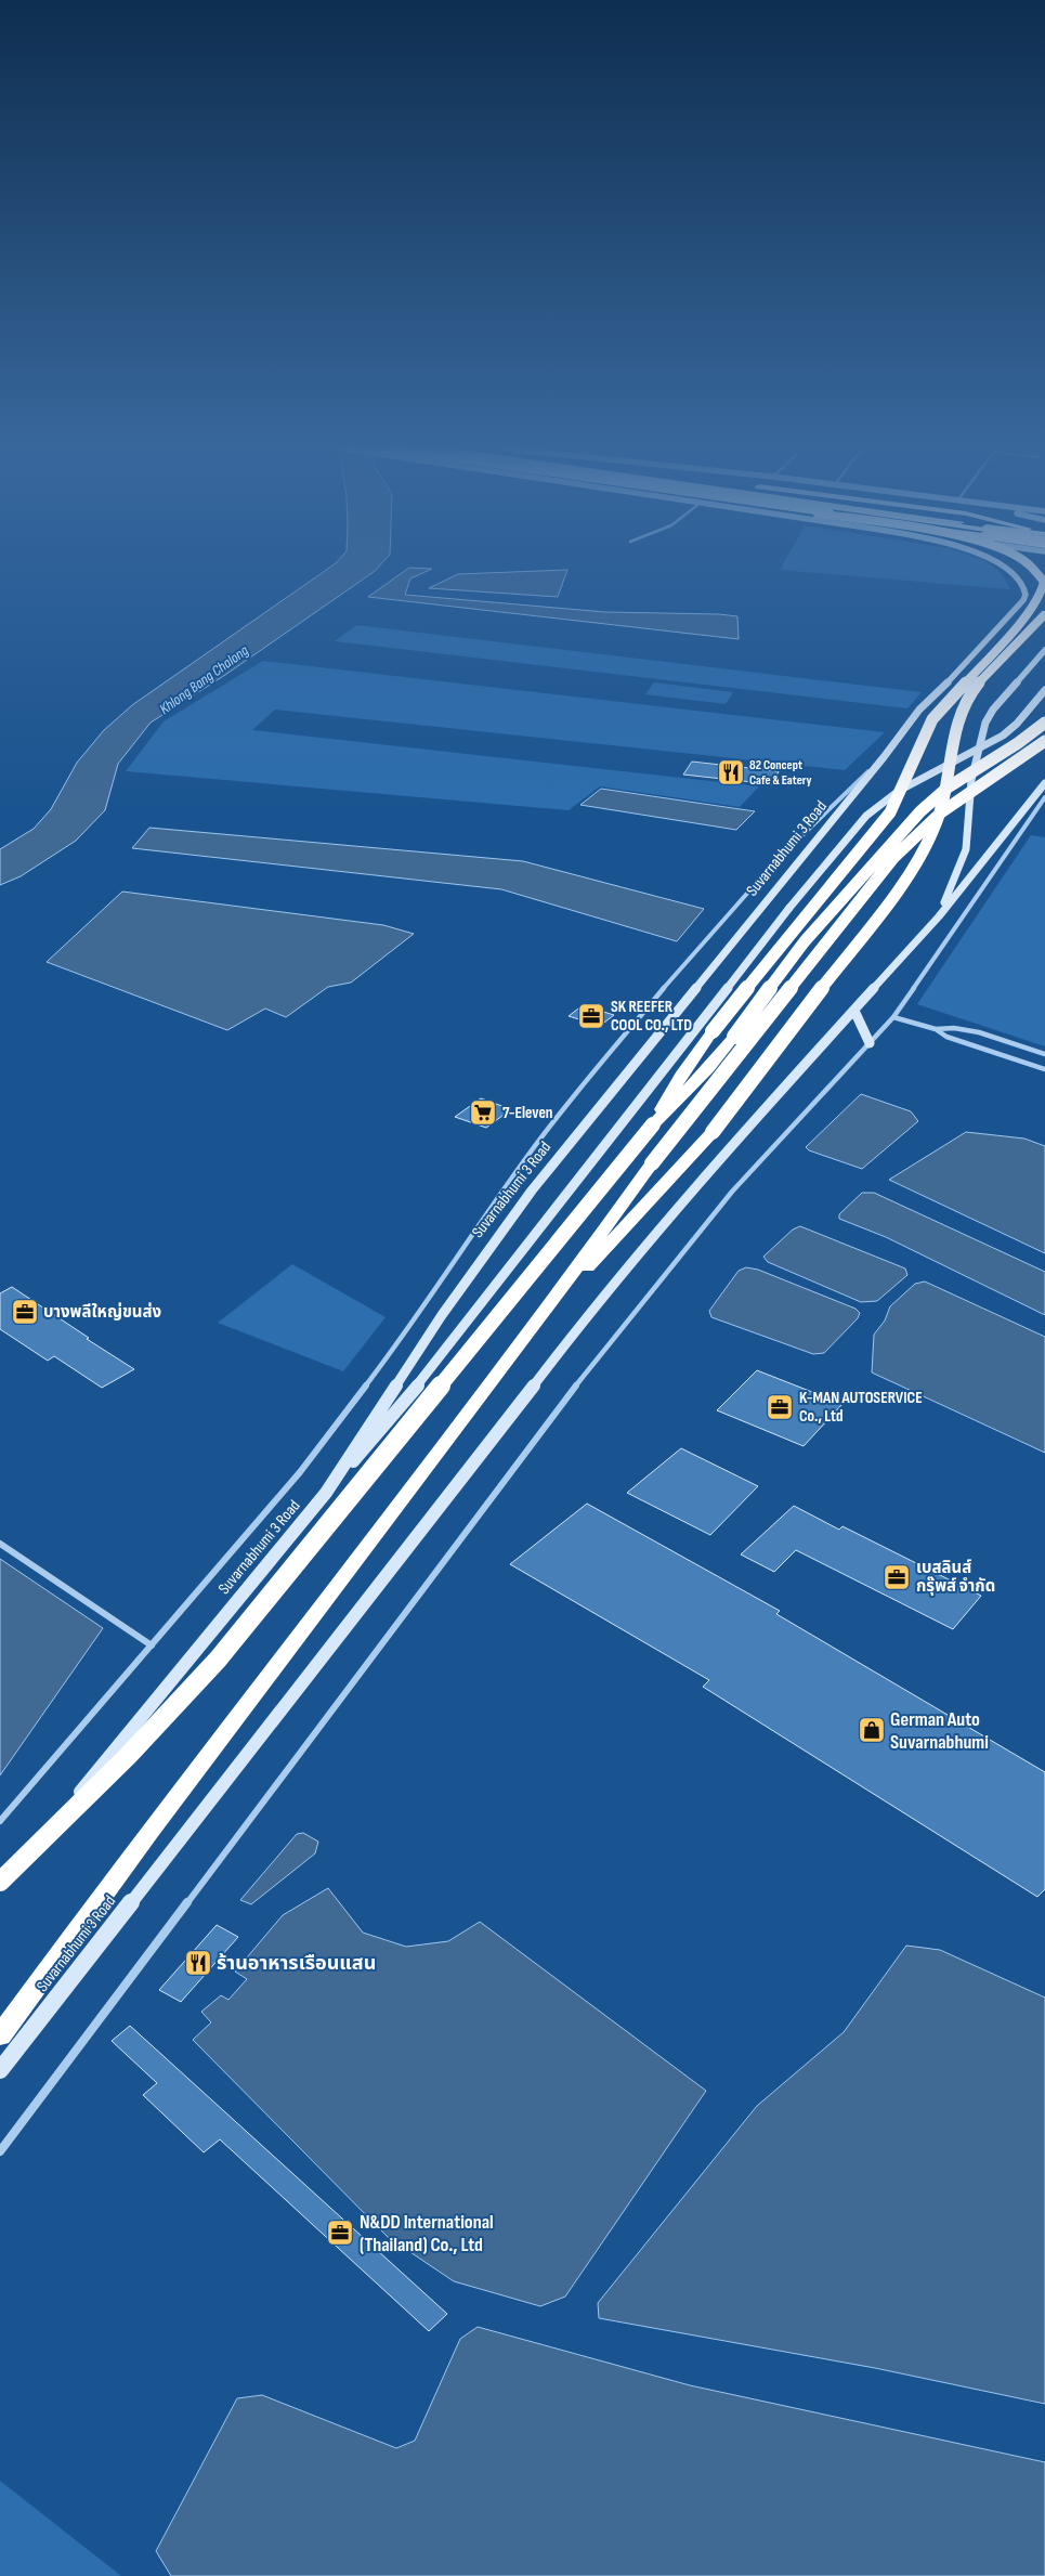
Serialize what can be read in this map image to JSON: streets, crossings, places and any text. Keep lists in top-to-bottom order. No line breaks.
{"streets":{"main road":["Suvarnabhumi 3 Road"]},"water":["Khlong Bang Chalong"],"places":{"restaurant":["82 Concept Cafe & Eatery","ร้านอาหารเรือนแสน"],"office":["SK REEFER COOL CO., LTD","บางพลีใหญ่ขนส่ง","K-MAN AUTOSERVICE Co., Ltd","เบสลินส์ กรุ๊พส์ จำกัด","N&DD International (Thailand) Co., Ltd"],"supermarket":["7-Eleven"],"shop":["German Auto Suvarnabhumi"]}}
